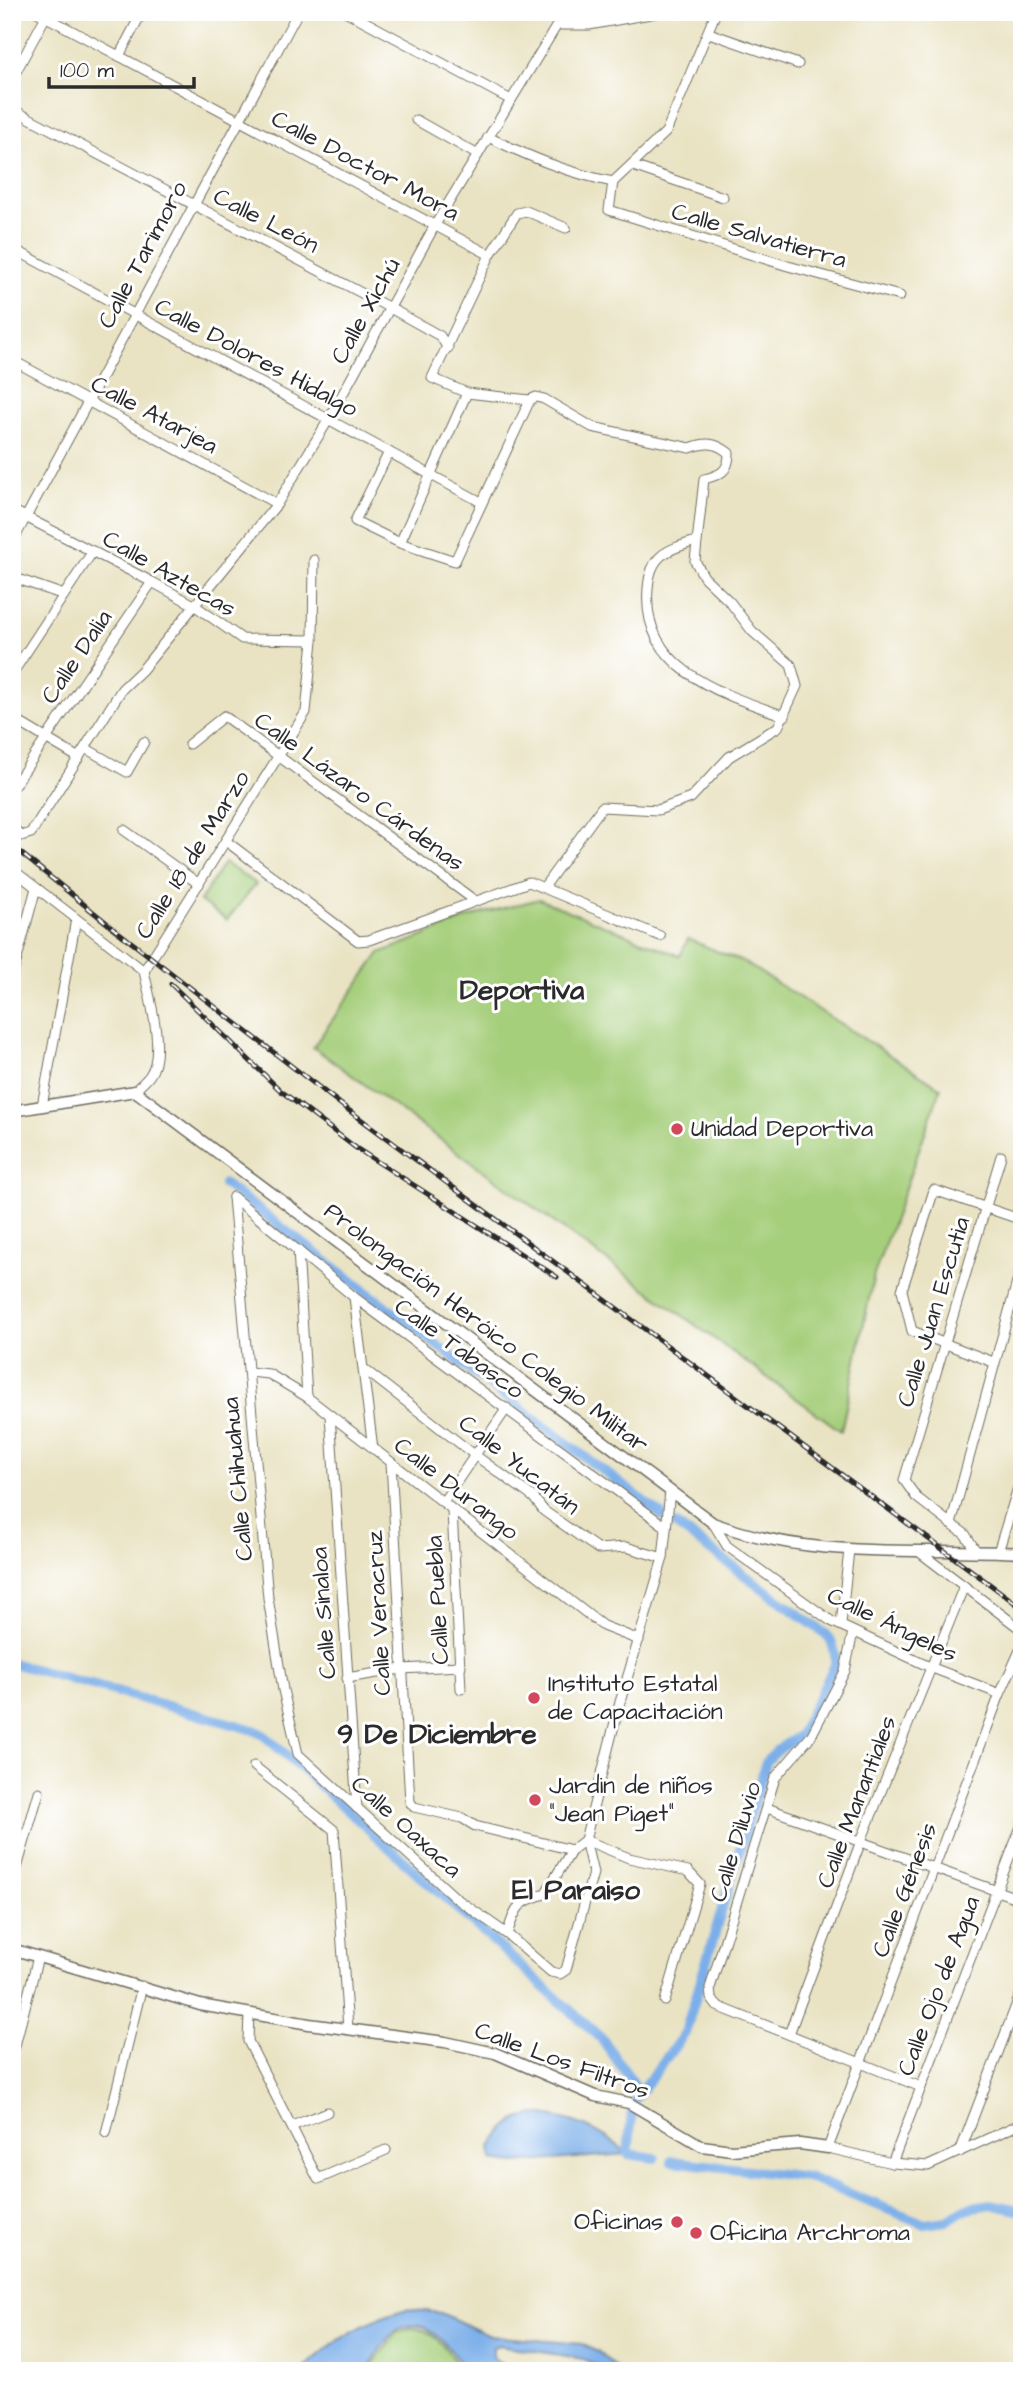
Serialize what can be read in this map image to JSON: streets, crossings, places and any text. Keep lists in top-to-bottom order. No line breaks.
{"streets":{"street":["Calle Doctor Mora","Calle León","Calle Salvatierra","Calle Tarimoro","Calle Xichú","Calle Dolores Hidalgo","Calle Atarjea","Calle Aztecas","Calle Dalia","Calle Lázaro Cárdenas","Calle 18 de Marzo","Calle Juan Escutia","Prolongación Heróico Colegio Militar","Calle Tabasco","Calle Yucatán","Calle Chihuahua","Calle Durango","Calle Puebla","Calle Sinaloa","Calle Veracruz","Calle Ángeles","Calle Manantiales","Calle Oaxaca","Calle Diluvio","Calle Génesis","Calle Ojo de Agua","Calle Los Filtros"]},"crossings":[["Calle Doctor Mora","Calle Tarimoro"],["Calle Doctor Mora","Calle Xichú"],["Calle León","Calle Tarimoro"],["Calle León","Calle Xichú"],["Calle Tarimoro","Calle Dolores Hidalgo"],["Calle Tarimoro","Calle Atarjea"],["Calle Tarimoro","Calle Aztecas"],["Calle Xichú","Calle Dolores Hidalgo"],["Calle Xichú","Calle Atarjea"],["Calle Xichú","Calle Aztecas"],["Calle Aztecas","Calle Dalia"],["Calle Aztecas","Calle 18 de Marzo"],["Calle Lázaro Cárdenas","Calle 18 de Marzo"],["Calle 18 de Marzo","Prolongación Heróico Colegio Militar"],["Prolongación Heróico Colegio Militar","Calle Ángeles"],["Calle Tabasco","Calle Chihuahua"],["Calle Chihuahua","Calle Durango"],["Calle Chihuahua","Calle Oaxaca"],["Calle Durango","Calle Puebla"],["Calle Durango","Calle Sinaloa"],["Calle Durango","Calle Veracruz"],["Calle Sinaloa","Calle Oaxaca"],["Calle Ángeles","Calle Manantiales"],["Calle Ángeles","Calle Diluvio"],["Calle Ángeles","Calle Génesis"],["Calle Manantiales","Calle Diluvio"],["Calle Génesis","Calle Los Filtros"],["Calle Ojo de Agua","Calle Los Filtros"]],"districts":["Deportiva","9 De Diciembre","El Paraiso"],"places":["Unidad Deportiva","Instituto Estatal de Capacitación","Jardin de niños \"Jean Piget\"","Oficinas","Oficina Archroma"],"scale_bar":"100 m"}
